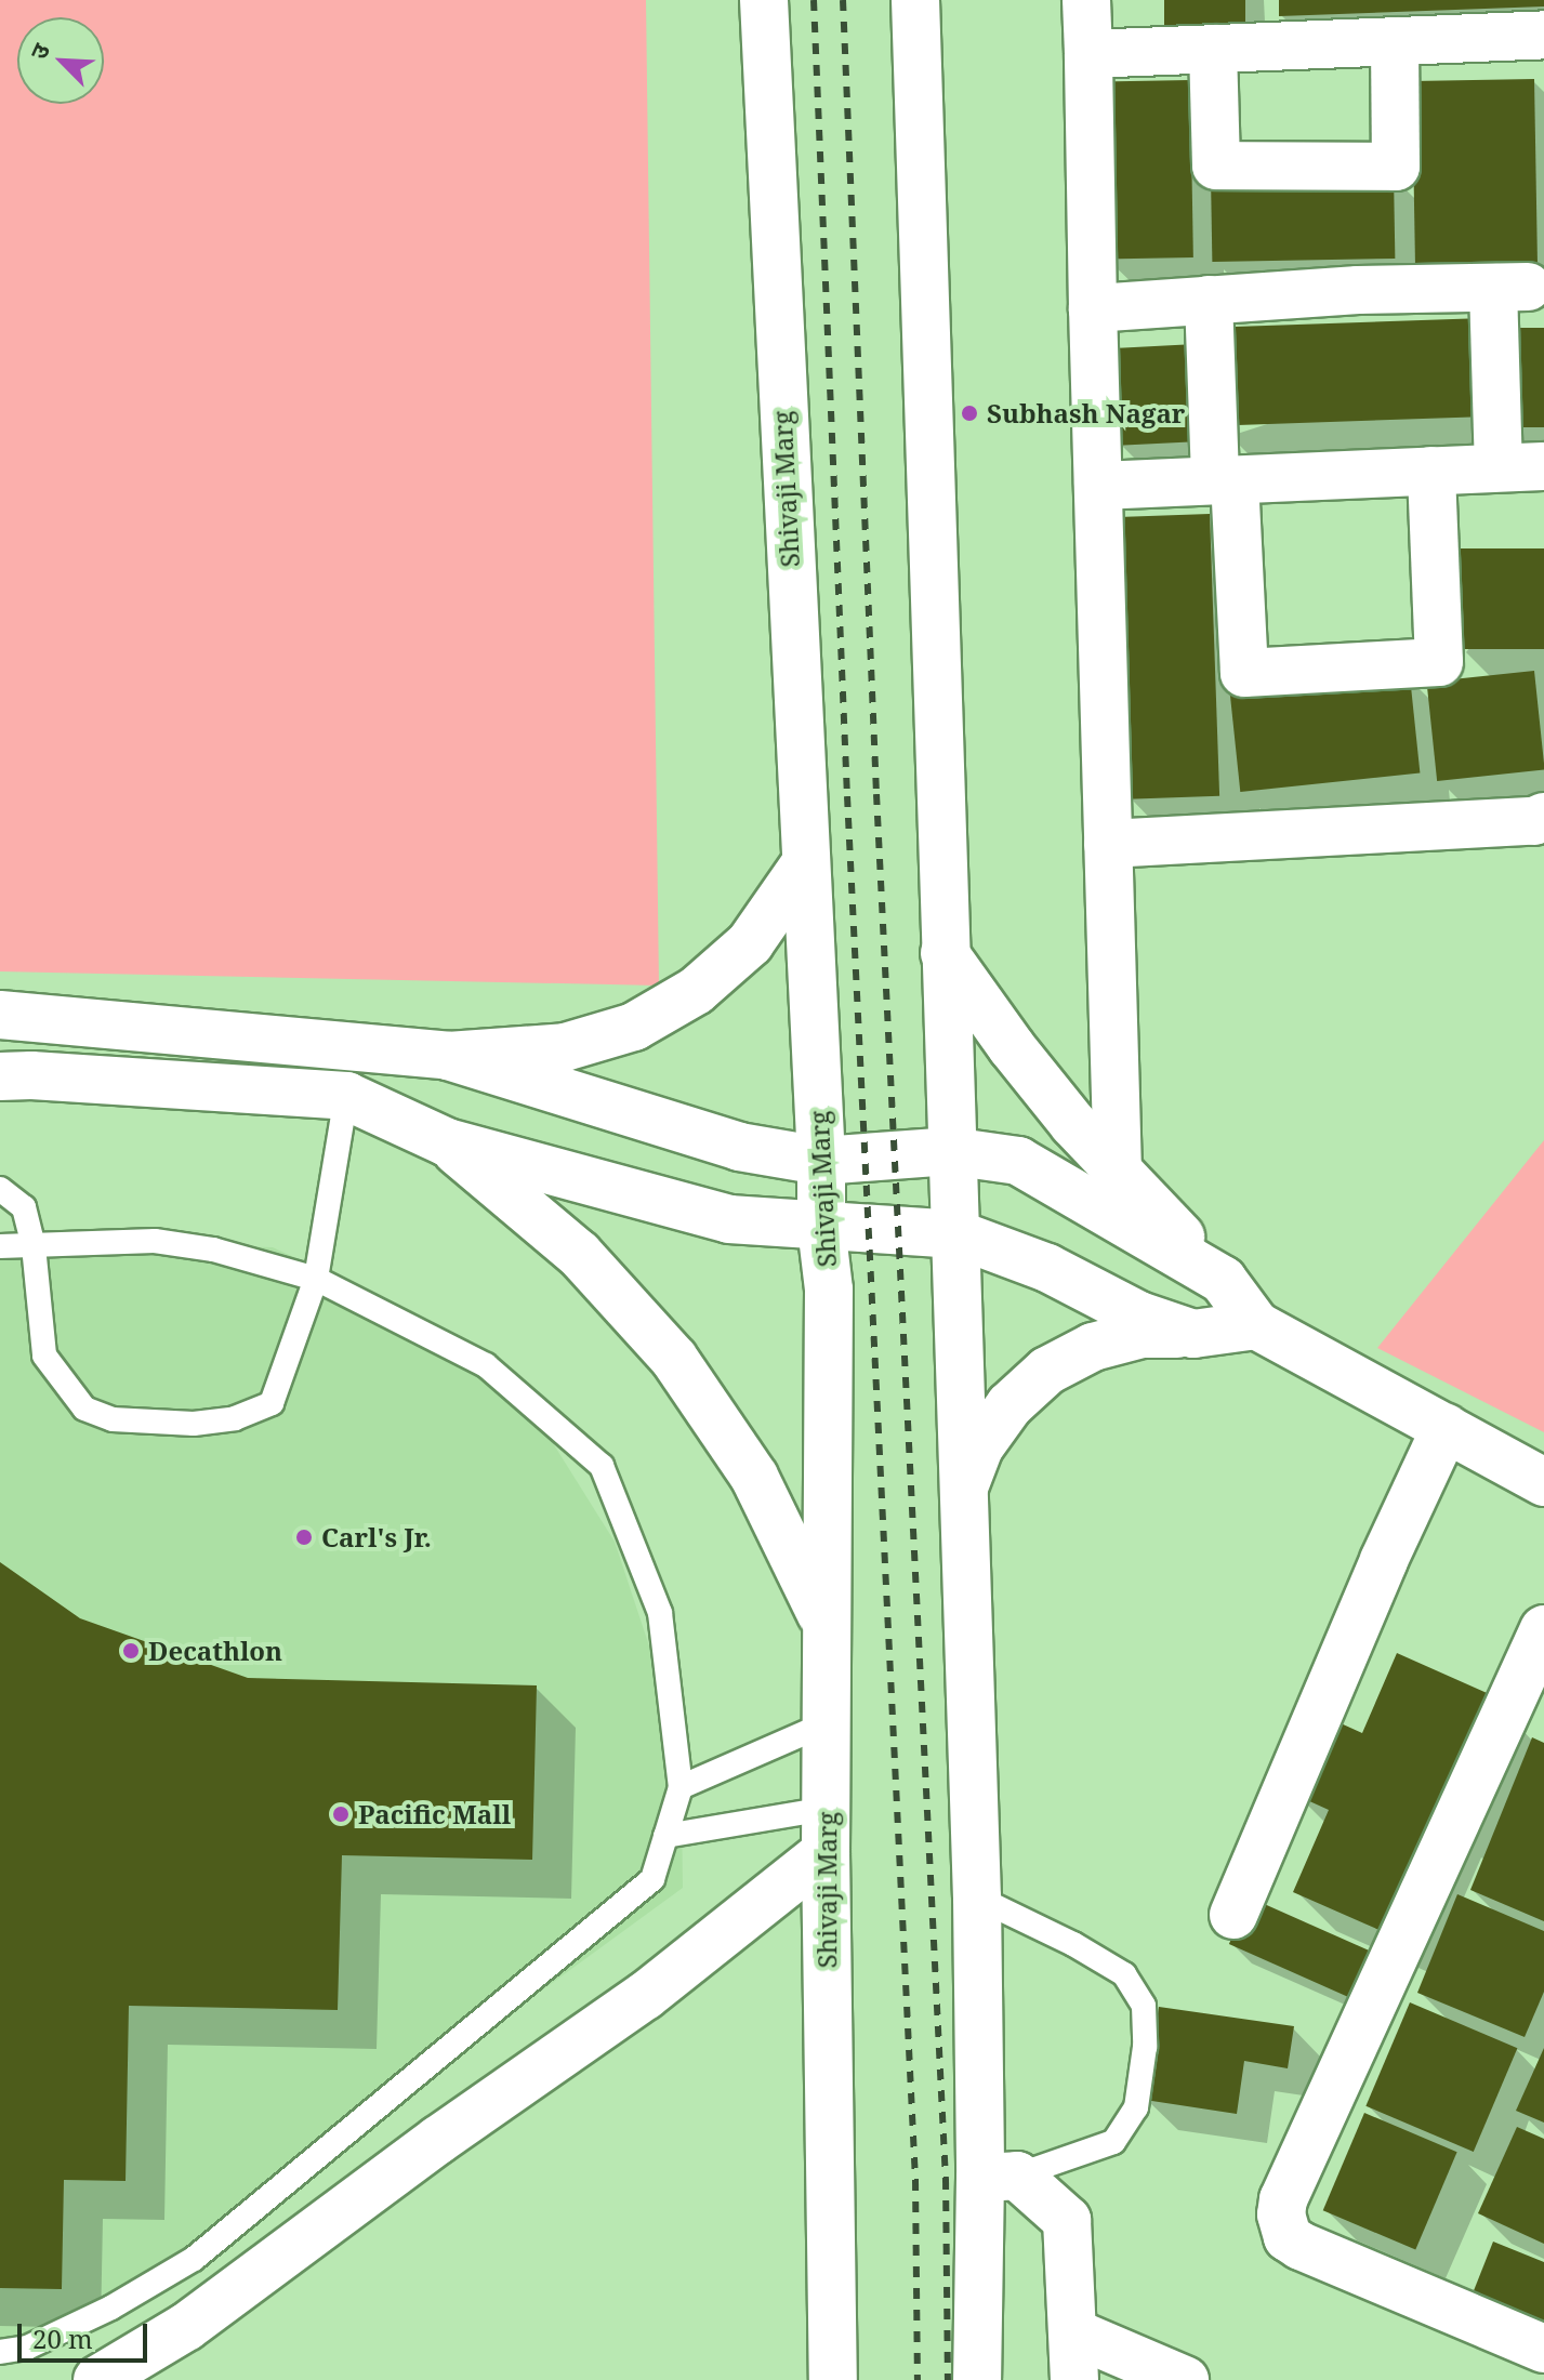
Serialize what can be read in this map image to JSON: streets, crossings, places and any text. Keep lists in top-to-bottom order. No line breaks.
{"streets":{"street":["Shivaji Marg"]},"places":["Subhash Nagar","Carl's Jr.","Decathlon","Pacific Mall"],"scale_bar":"20 m","north":"top left"}
